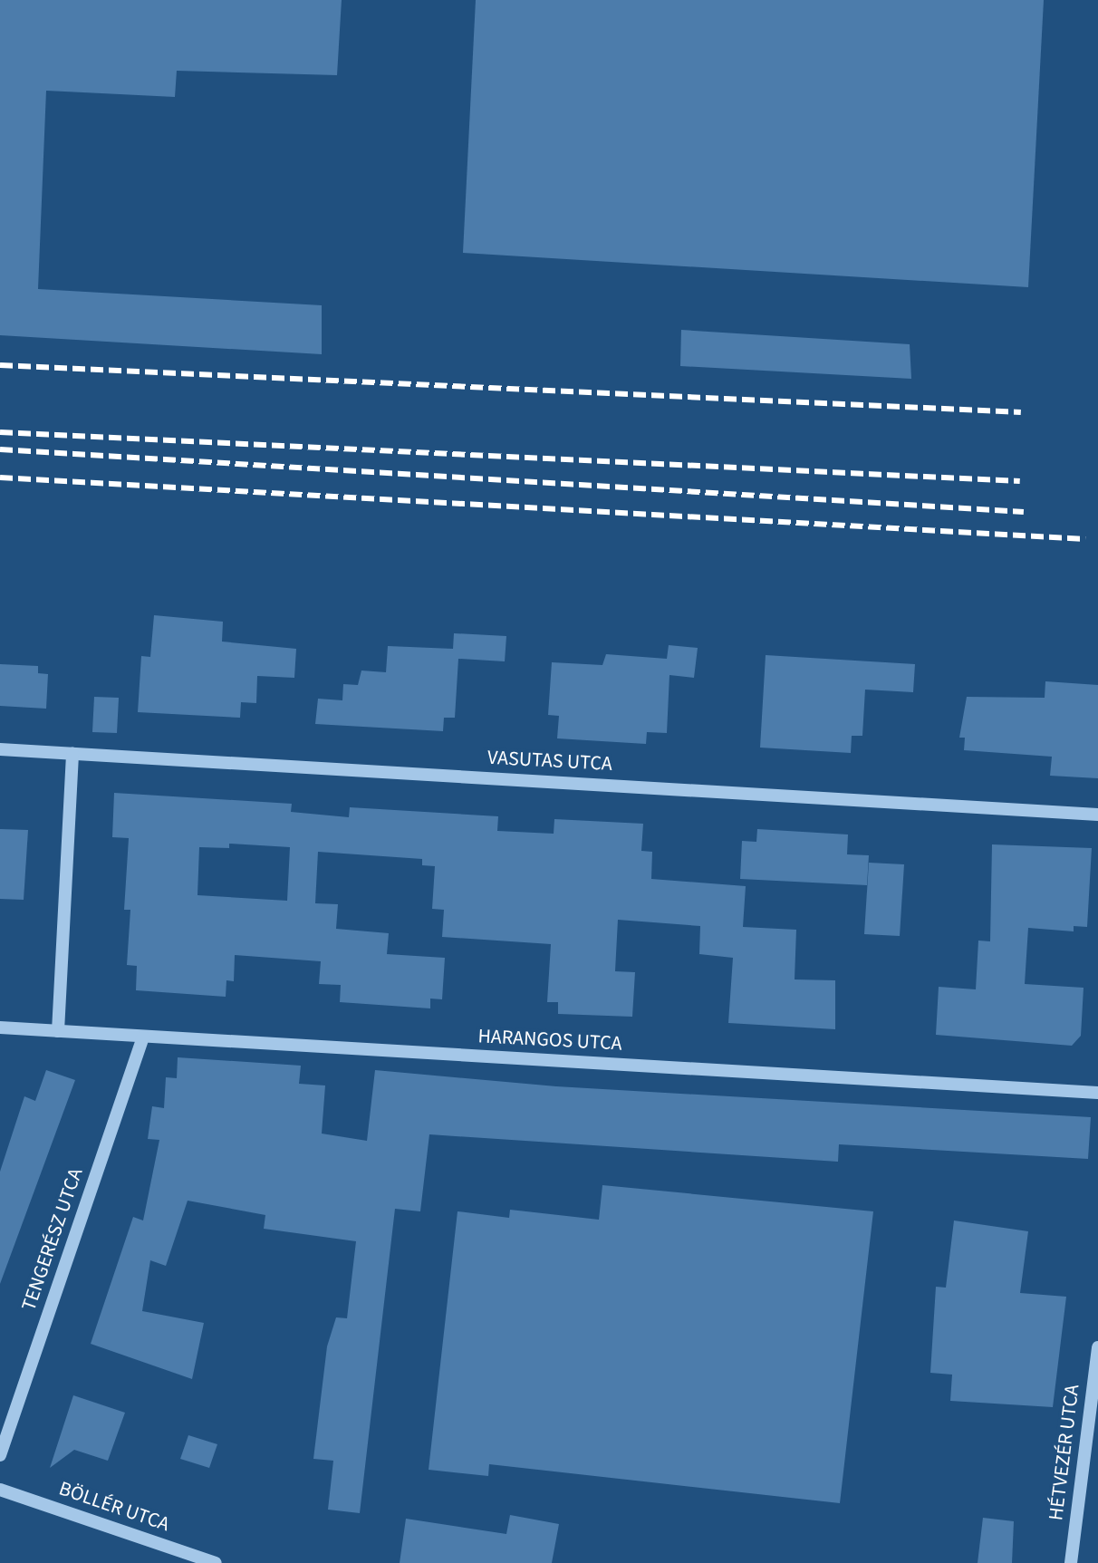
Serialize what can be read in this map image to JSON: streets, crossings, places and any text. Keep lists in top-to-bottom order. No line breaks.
{"streets":{"street":["VASUTAS UTCA","HARANGOS UTCA","TENGERÉSZ UTCA","HÉTVEZÉR UTCA","BÖLLÉR UTCA"]},"crossings":[["HARANGOS UTCA","TENGERÉSZ UTCA"]]}
